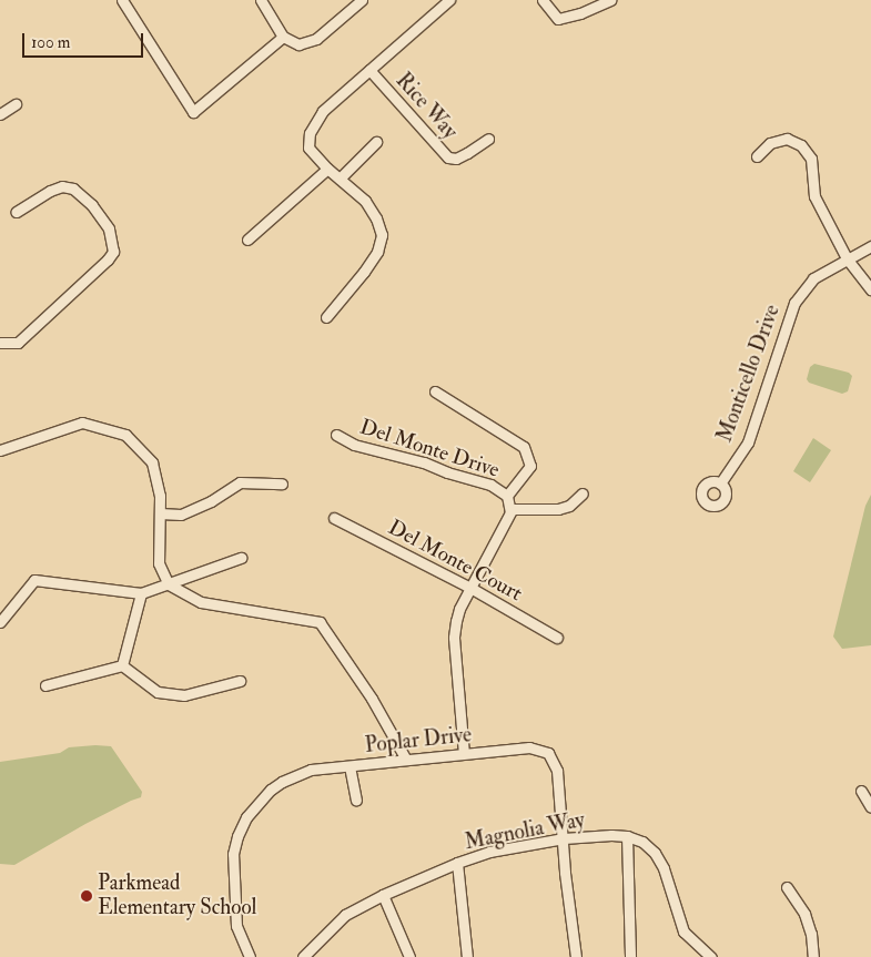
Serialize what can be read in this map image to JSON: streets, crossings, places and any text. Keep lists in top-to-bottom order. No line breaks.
{"streets":{"street":["Rice Way","Monticello Drive","Del Monte Drive","Del Monte Court","Poplar Drive","Magnolia Way"]},"crossings":[["Del Monte Drive","Del Monte Court"],["Del Monte Drive","Poplar Drive"],["Poplar Drive","Magnolia Way"]],"places":["Parkmead Elementary School"],"scale_bar":"100 m"}
